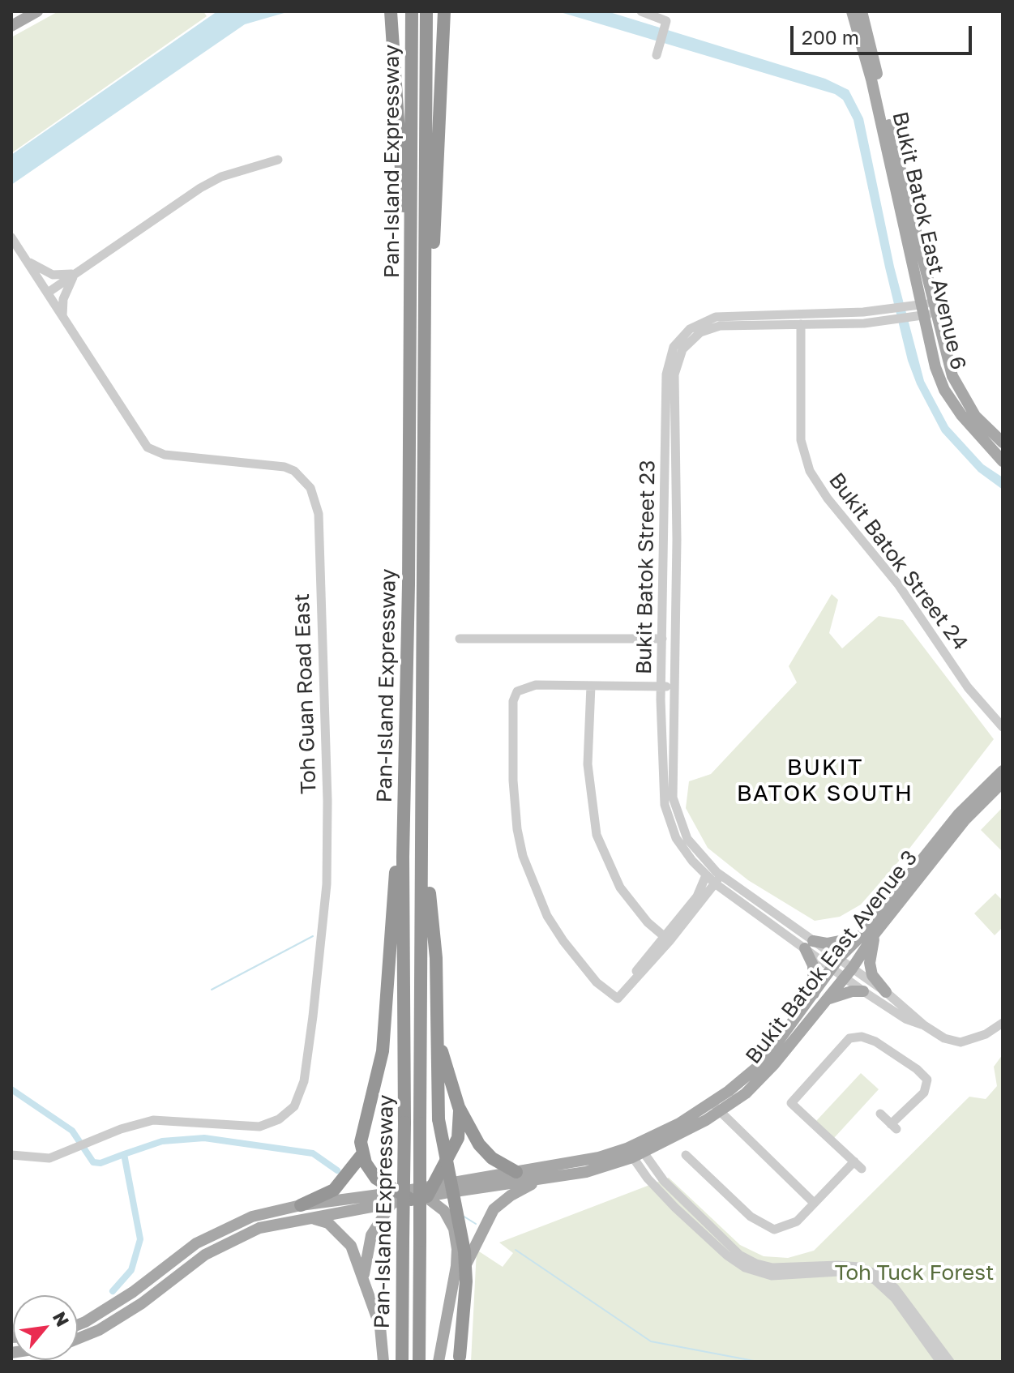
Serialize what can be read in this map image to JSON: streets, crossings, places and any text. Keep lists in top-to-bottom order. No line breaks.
{"streets":{"highway":["Pan-Island Expressway"],"main road":["Bukit Batok East Avenue 6","Bukit Batok East Avenue 3"],"street":["Bukit Batok Street 24","Bukit Batok Street 23","Toh Guan Road East"]},"crossings":[["Bukit Batok East Avenue 6","Bukit Batok Street 23"],["Bukit Batok Street 24","Bukit Batok Street 23"],["Bukit Batok Street 23","Bukit Batok East Avenue 3"]],"districts":["BUKIT BATOK SOUTH"],"parks":["Toh Tuck Forest"],"scale_bar":"200 m","north":"top right"}
